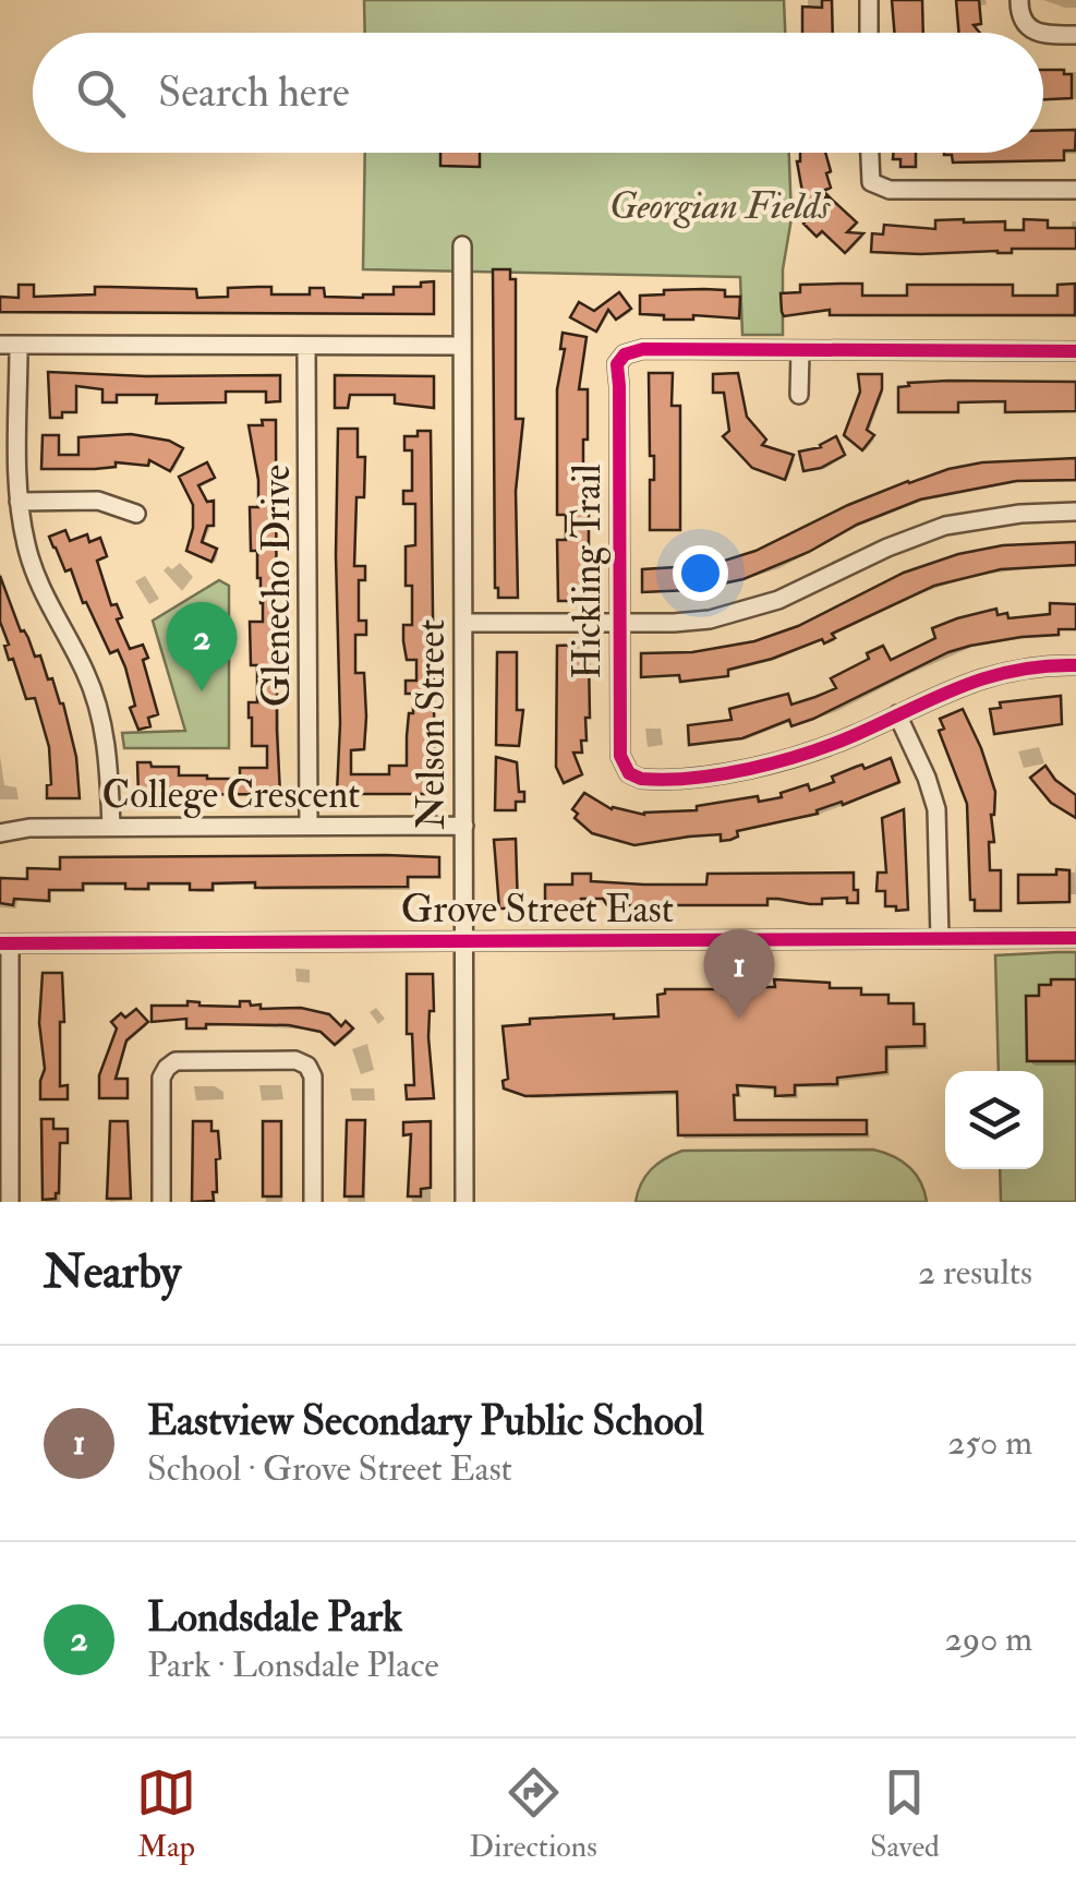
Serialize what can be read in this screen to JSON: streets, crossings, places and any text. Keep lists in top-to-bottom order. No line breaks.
{"streets":{"street":["Hickling Trail","Glenecho Drive","Nelson Street","College Crescent","Grove Street East"]},"crossings":[["Glenecho Drive","College Crescent"],["Nelson Street","College Crescent"],["Nelson Street","Grove Street East"]],"parks":["Georgian Fields"],"page":{"search":"Search here","pins":["2","1"],"heading":["Nearby","2 results"],"list":[{"mark":"1","name":"Eastview Secondary Public School","note":"School · Grove Street East","value":"250 m"},{"mark":"2","name":"Londsdale Park","note":"Park · Lonsdale Place","value":"290 m"}],"nav":["Map","Directions","Saved"]}}
